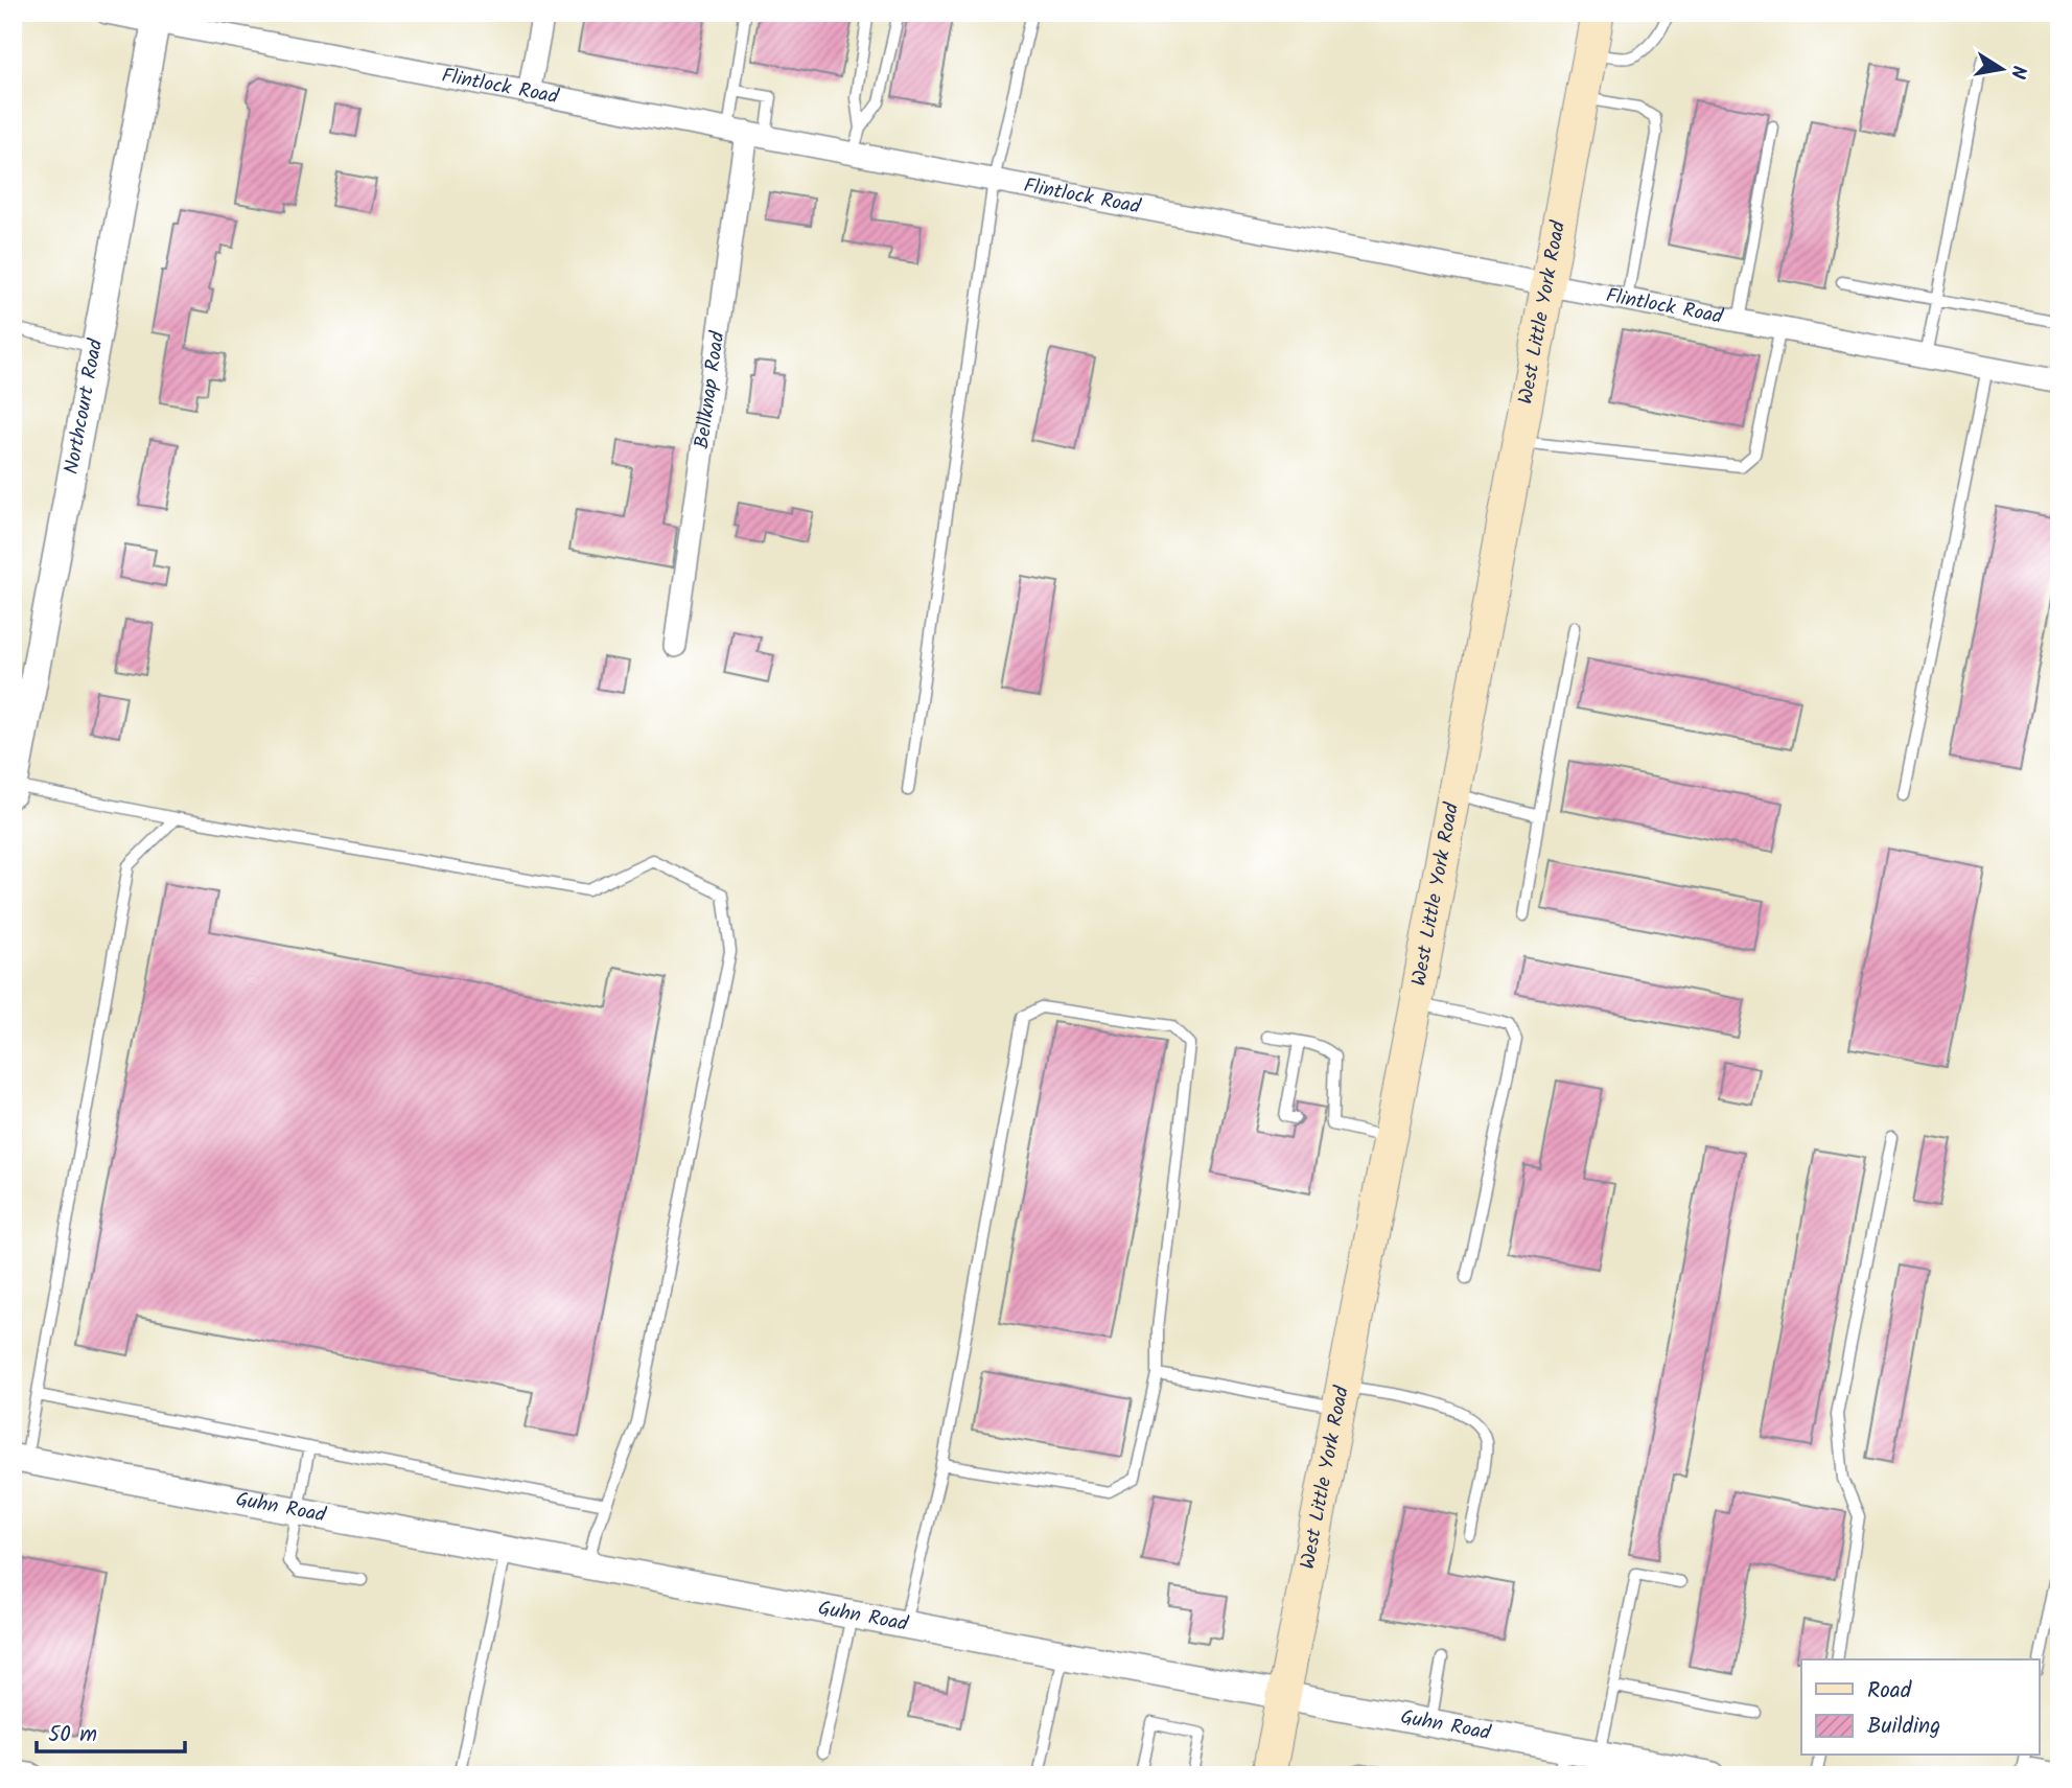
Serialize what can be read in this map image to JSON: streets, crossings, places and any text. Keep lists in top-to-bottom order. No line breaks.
{"streets":{"main road":["West Little York Road"],"street":["Flintlock Road","Bellknap Road","Northcourt Road","Guhn Road"]},"crossings":[["Flintlock Road","West Little York Road"],["Flintlock Road","Bellknap Road"],["Flintlock Road","Northcourt Road"],["West Little York Road","Guhn Road"]],"legend":["Road","Building"],"scale_bar":"50 m","north":"right"}
